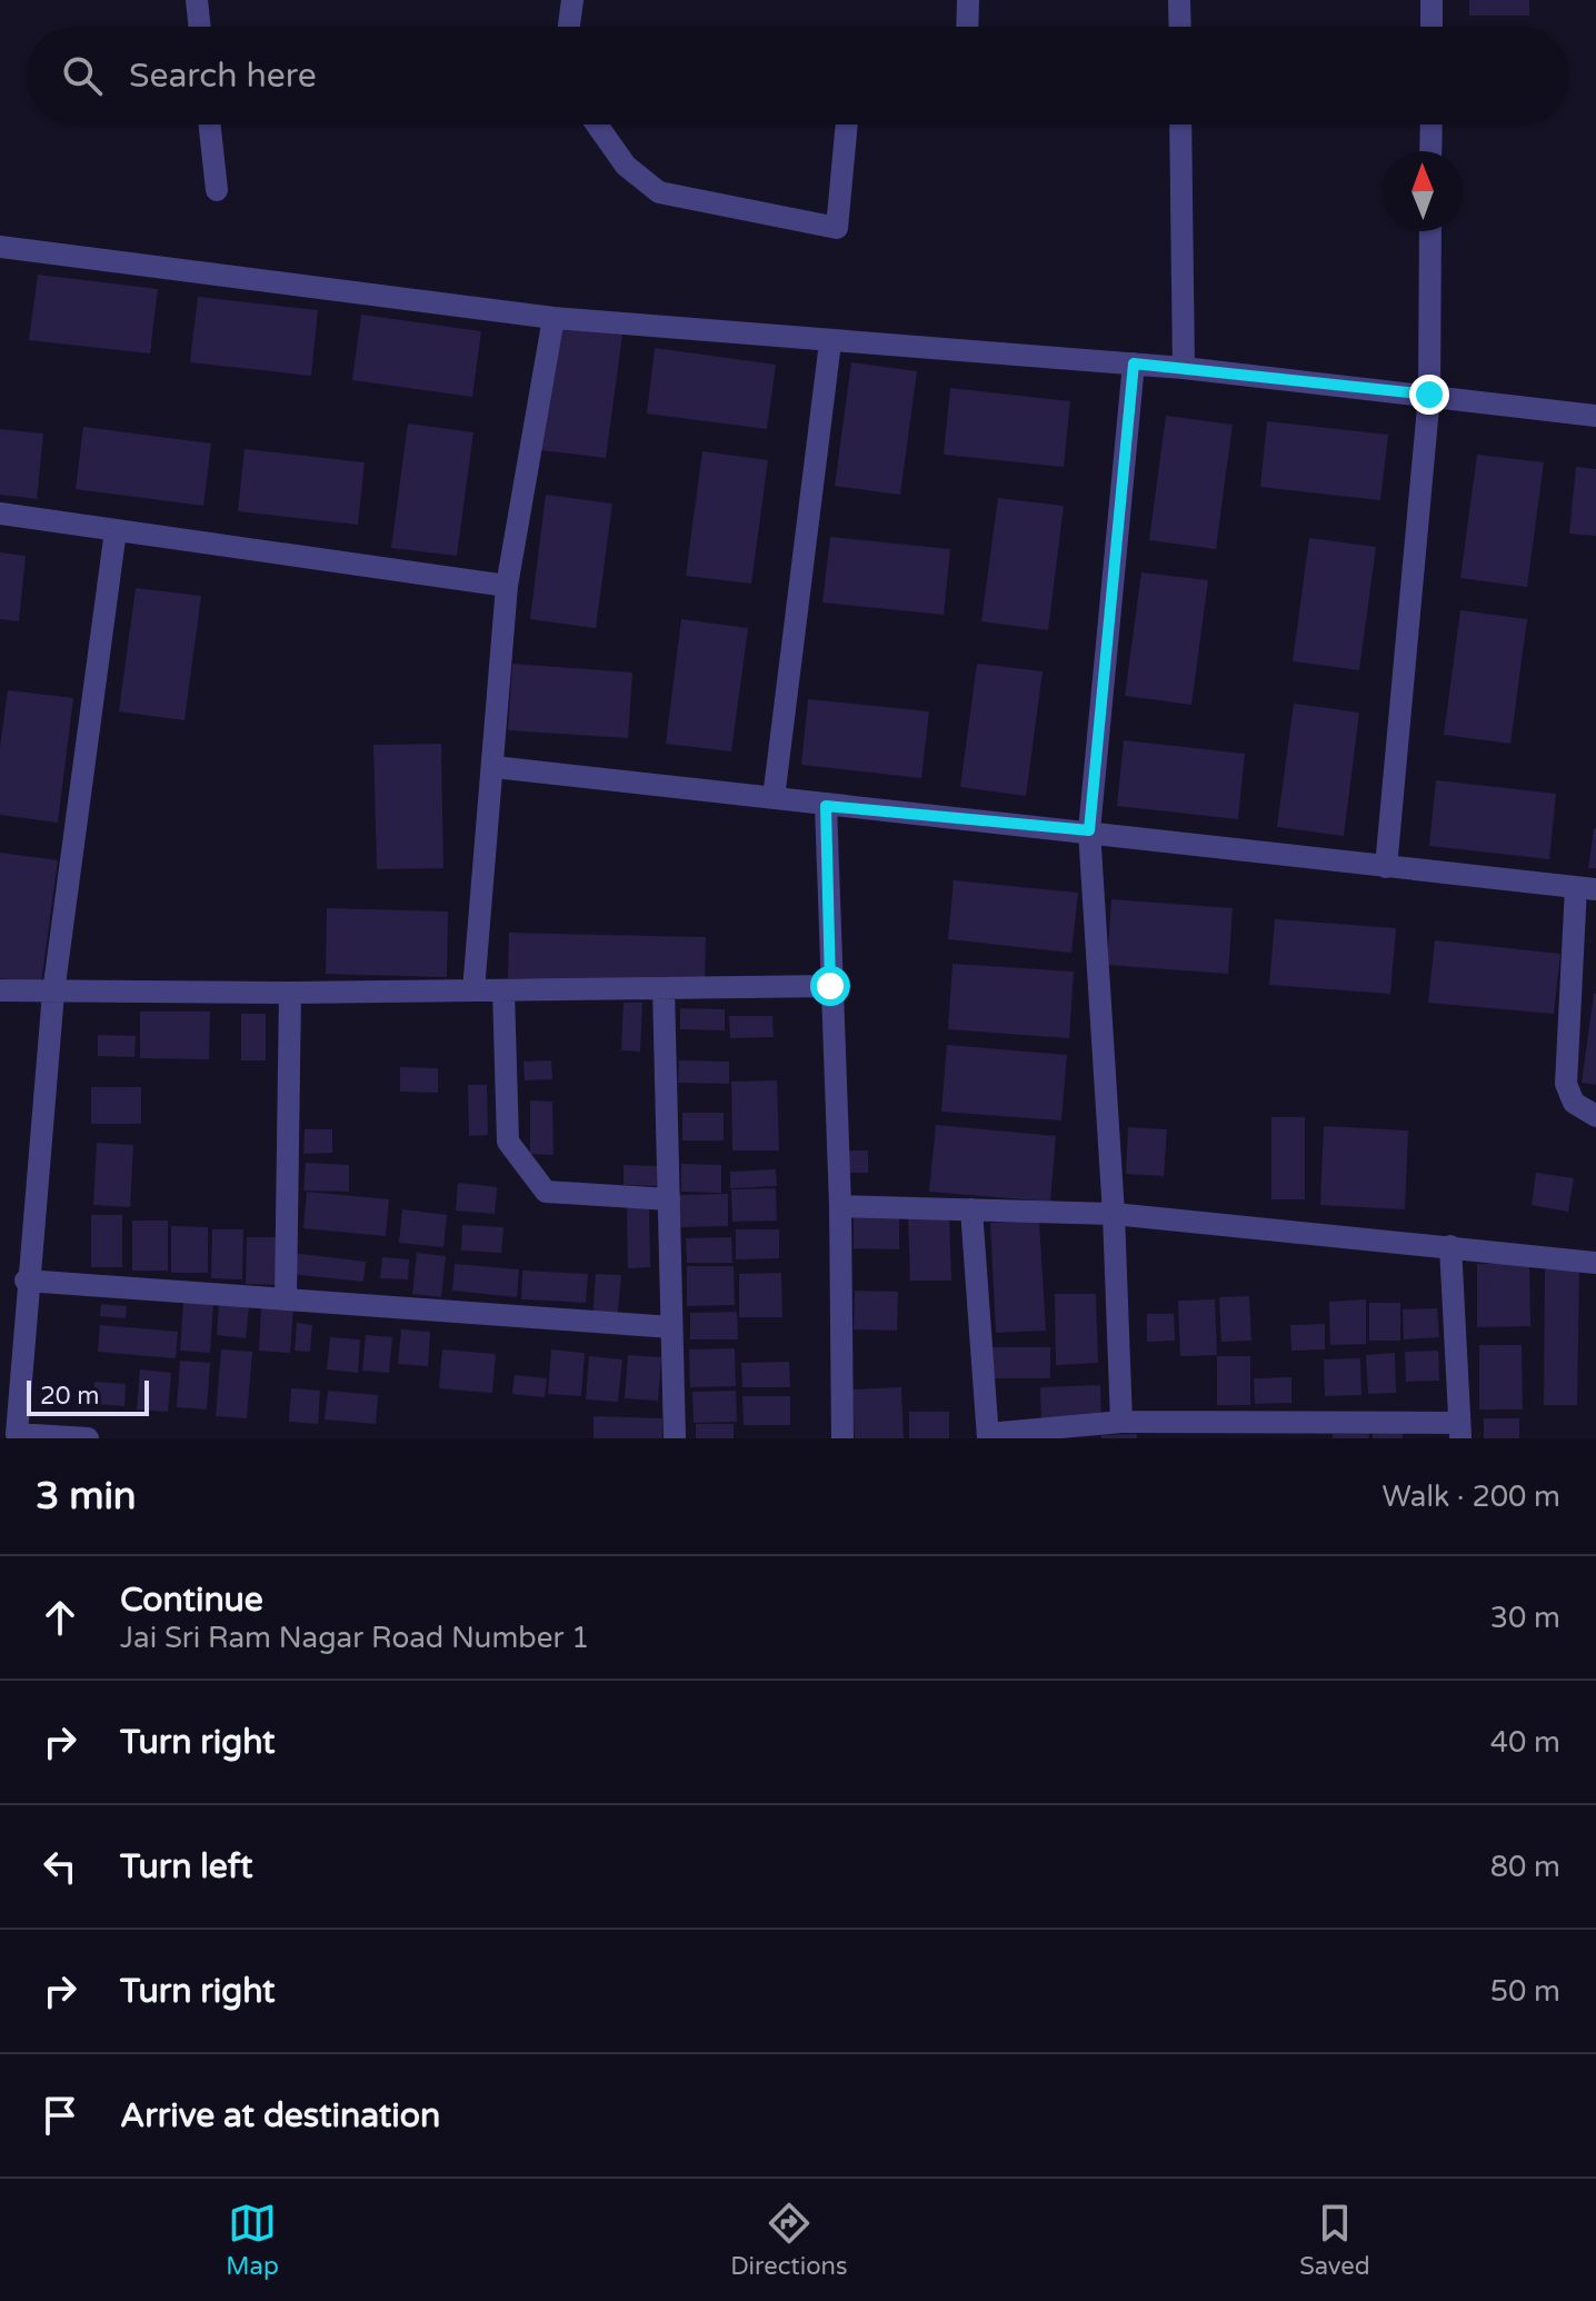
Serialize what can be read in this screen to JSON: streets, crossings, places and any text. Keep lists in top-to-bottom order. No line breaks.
{"scale_bar":"20 m","north":"top","page":{"search":"Search here","scale":"20 m","heading":["3 min","Walk · 200 m"],"list":[["Continue","Jai Sri Ram Nagar Road Number 1","30 m"],["Turn right","40 m"],["Turn left","80 m"],["Turn right","50 m"],"Arrive at destination"],"nav":["Map","Directions","Saved"]}}
